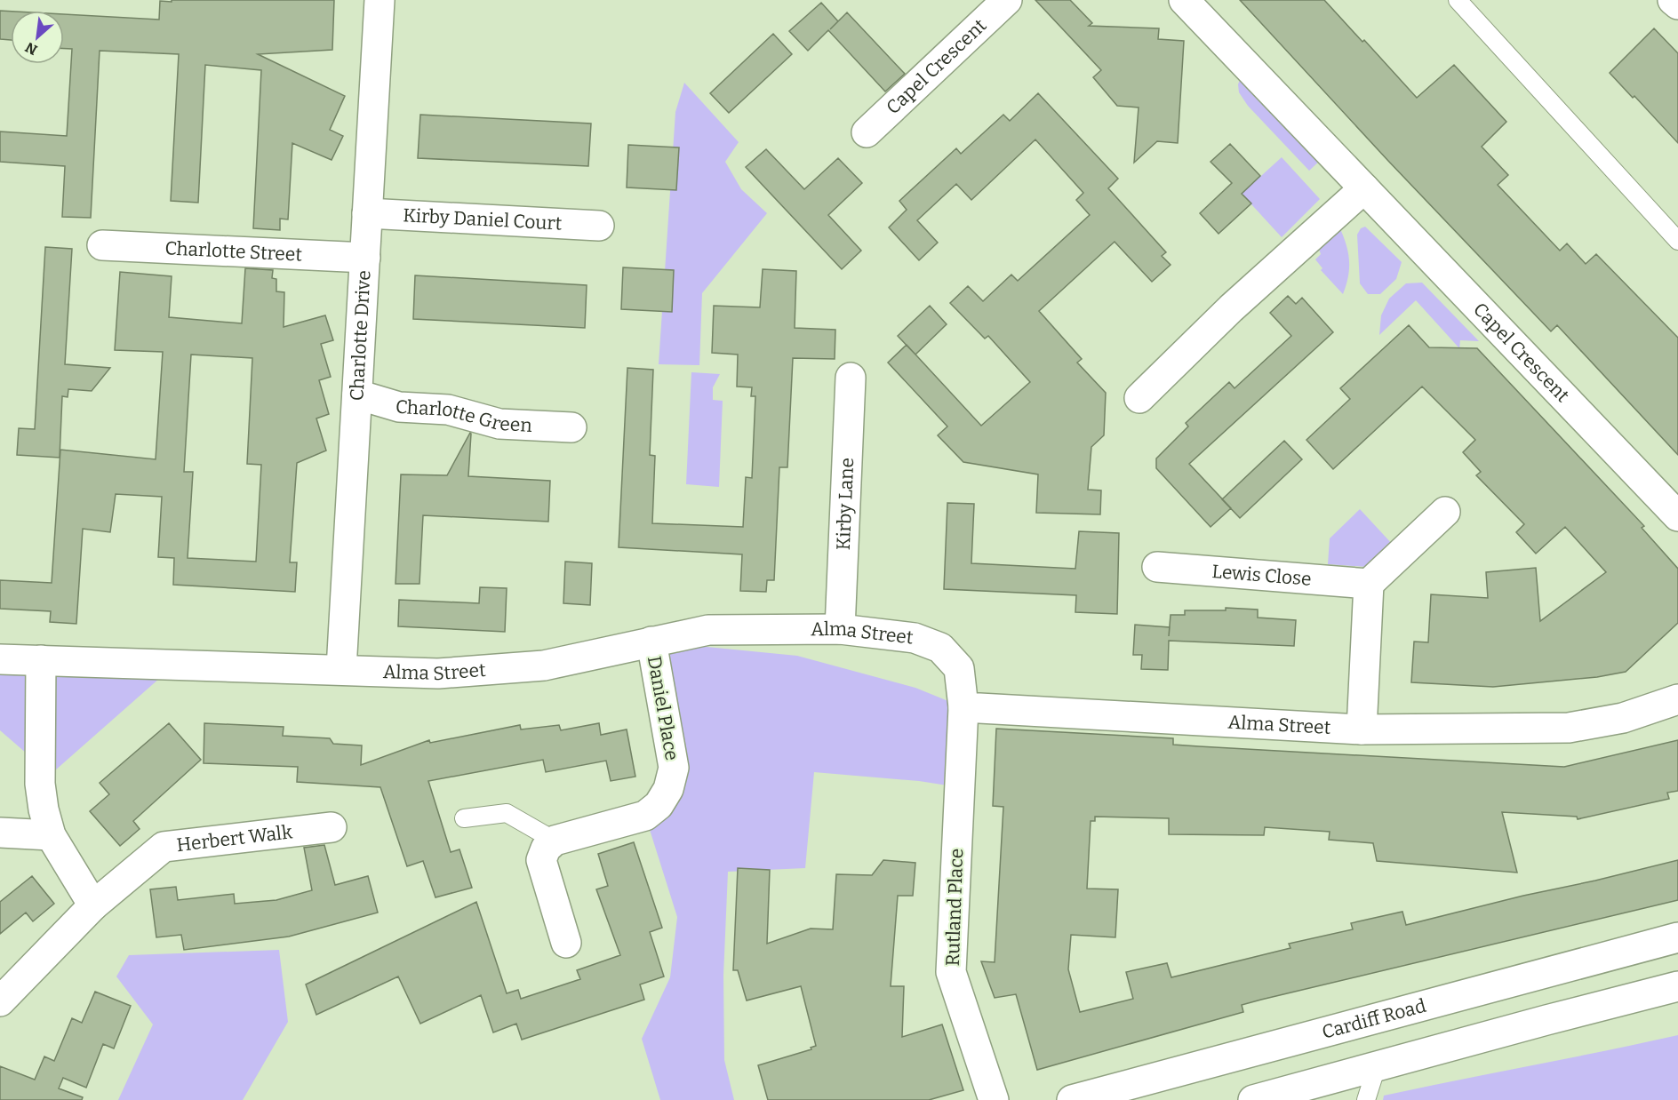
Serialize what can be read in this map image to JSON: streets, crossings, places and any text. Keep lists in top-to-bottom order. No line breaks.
{"streets":{"street":["Capel Crescent","Kirby Daniel Court","Charlotte Street","Charlotte Drive","Charlotte Green","Kirby Lane","Lewis Close","Alma Street","Daniel Place","Herbert Walk","Rutland Place","Cardiff Road"]},"crossings":[["Kirby Daniel Court","Charlotte Drive"],["Charlotte Street","Charlotte Drive"],["Charlotte Drive","Charlotte Green"],["Charlotte Drive","Alma Street"],["Kirby Lane","Alma Street"],["Alma Street","Daniel Place"],["Alma Street","Rutland Place"]],"north":"bottom left"}
